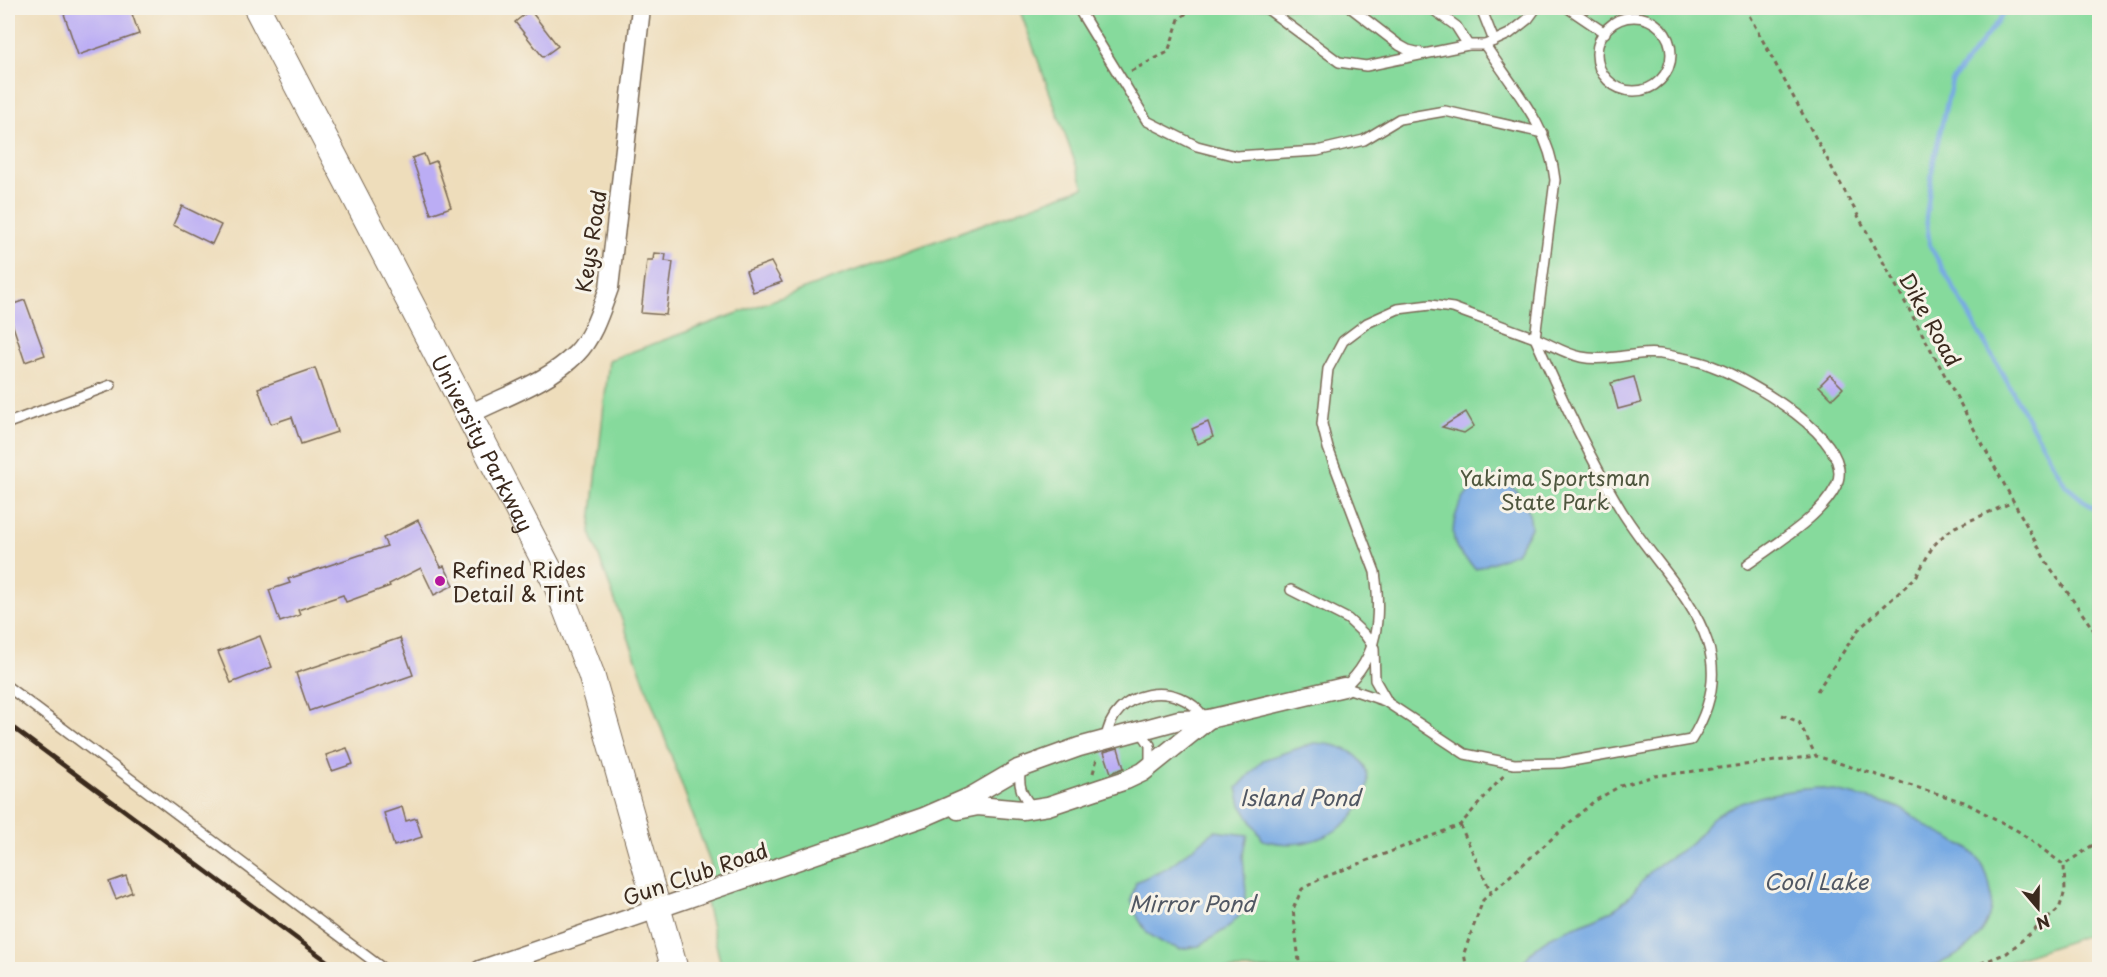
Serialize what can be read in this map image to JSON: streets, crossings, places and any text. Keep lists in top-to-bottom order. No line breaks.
{"streets":{"main road":["University Parkway"],"street":["Keys Road","Gun Club Road"],"path":["Dike Road"]},"crossings":[["Keys Road","University Parkway"],["University Parkway","Gun Club Road"]],"water":["Island Pond","Cool Lake","Mirror Pond"],"parks":["Yakima Sportsman State Park"],"places":["Refined Rides Detail & Tint"],"north":"bottom"}
